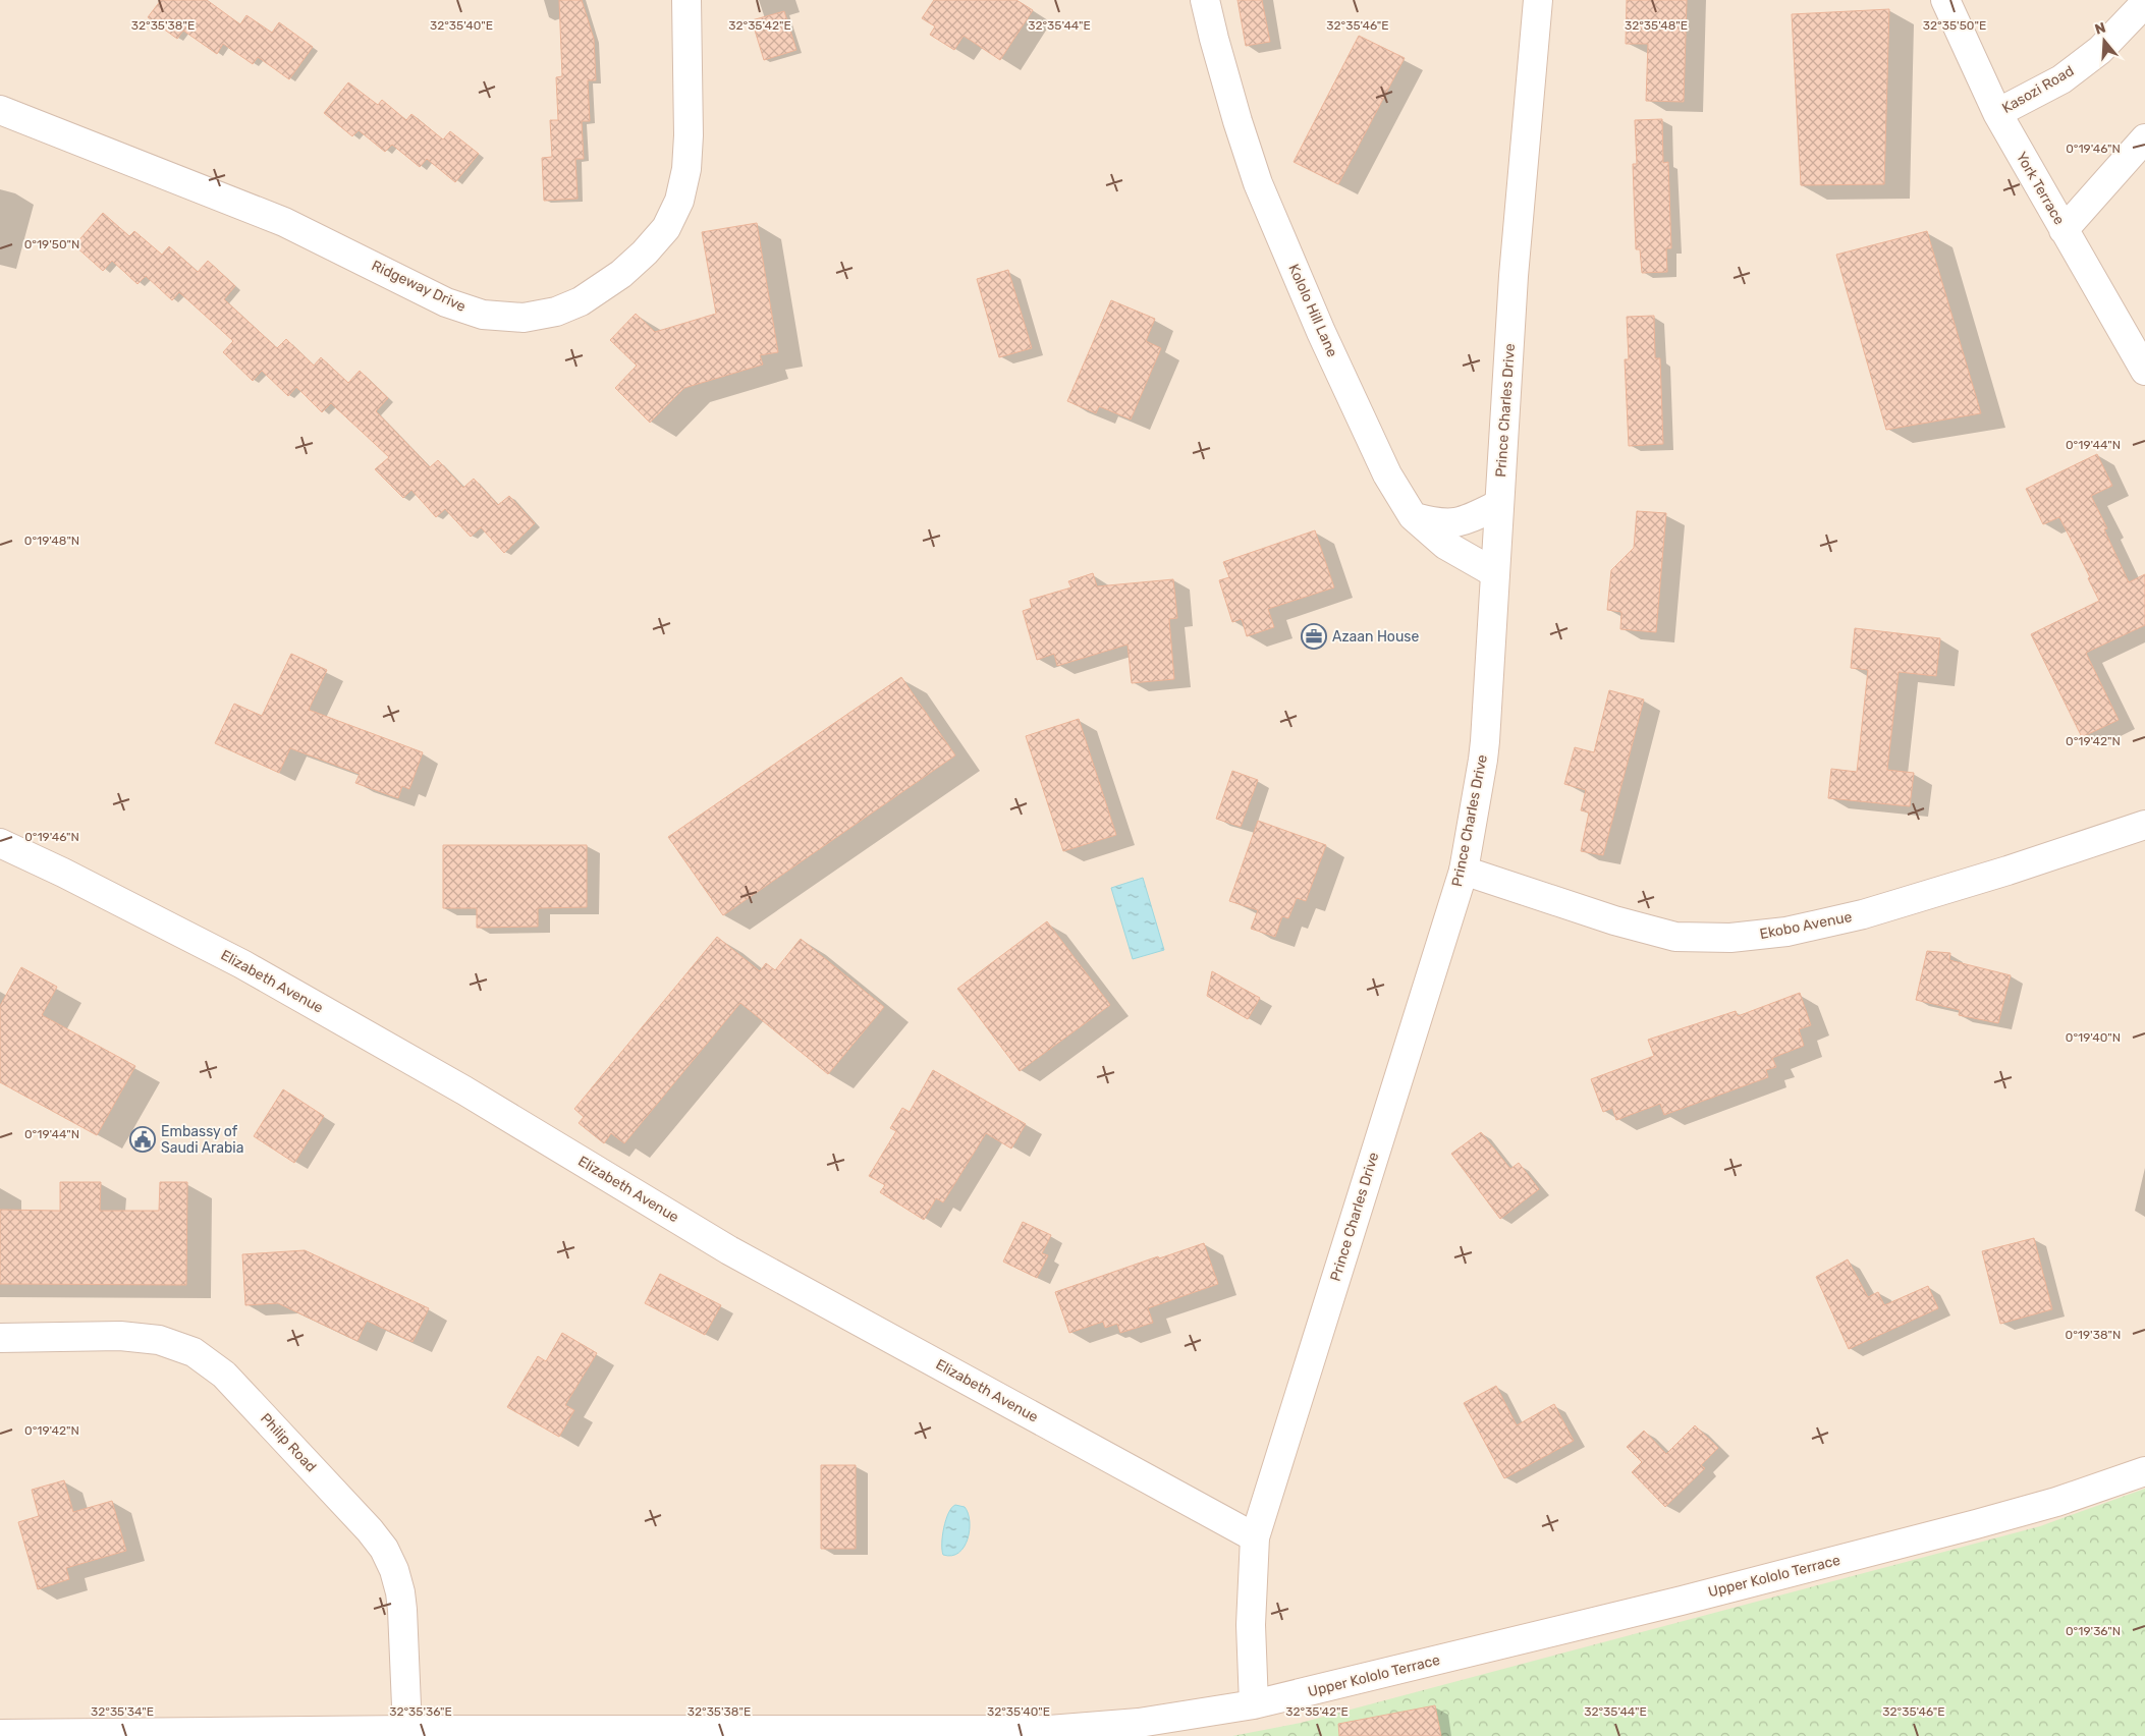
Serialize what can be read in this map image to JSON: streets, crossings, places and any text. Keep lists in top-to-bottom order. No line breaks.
{"streets":{"street":["Kasozi Road","York Terrace","Ridgeway Drive","Kololo Hill Lane","Prince Charles Drive","Ekobo Avenue","Elizabeth Avenue","Philip Road","Upper Kololo Terrace"]},"crossings":[["Kasozi Road","York Terrace"],["Kololo Hill Lane","Prince Charles Drive"],["Prince Charles Drive","Ekobo Avenue"],["Prince Charles Drive","Elizabeth Avenue"],["Prince Charles Drive","Upper Kololo Terrace"],["Philip Road","Upper Kololo Terrace"]],"places":{"office":["Azaan House"],"public building":["Embassy of Saudi Arabia"]},"north":"top","coordinates":["32°35'38\"E","32°35'40\"E","32°35'42\"E","32°35'44\"E","32°35'46\"E","32°35'48\"E","32°35'50\"E","0°19'46\"N","0°19'50\"N","0°19'44\"N","0°19'48\"N","0°19'42\"N","0°19'40\"N","0°19'38\"N","0°19'36\"N","32°35'34\"E","32°35'36\"E"]}
